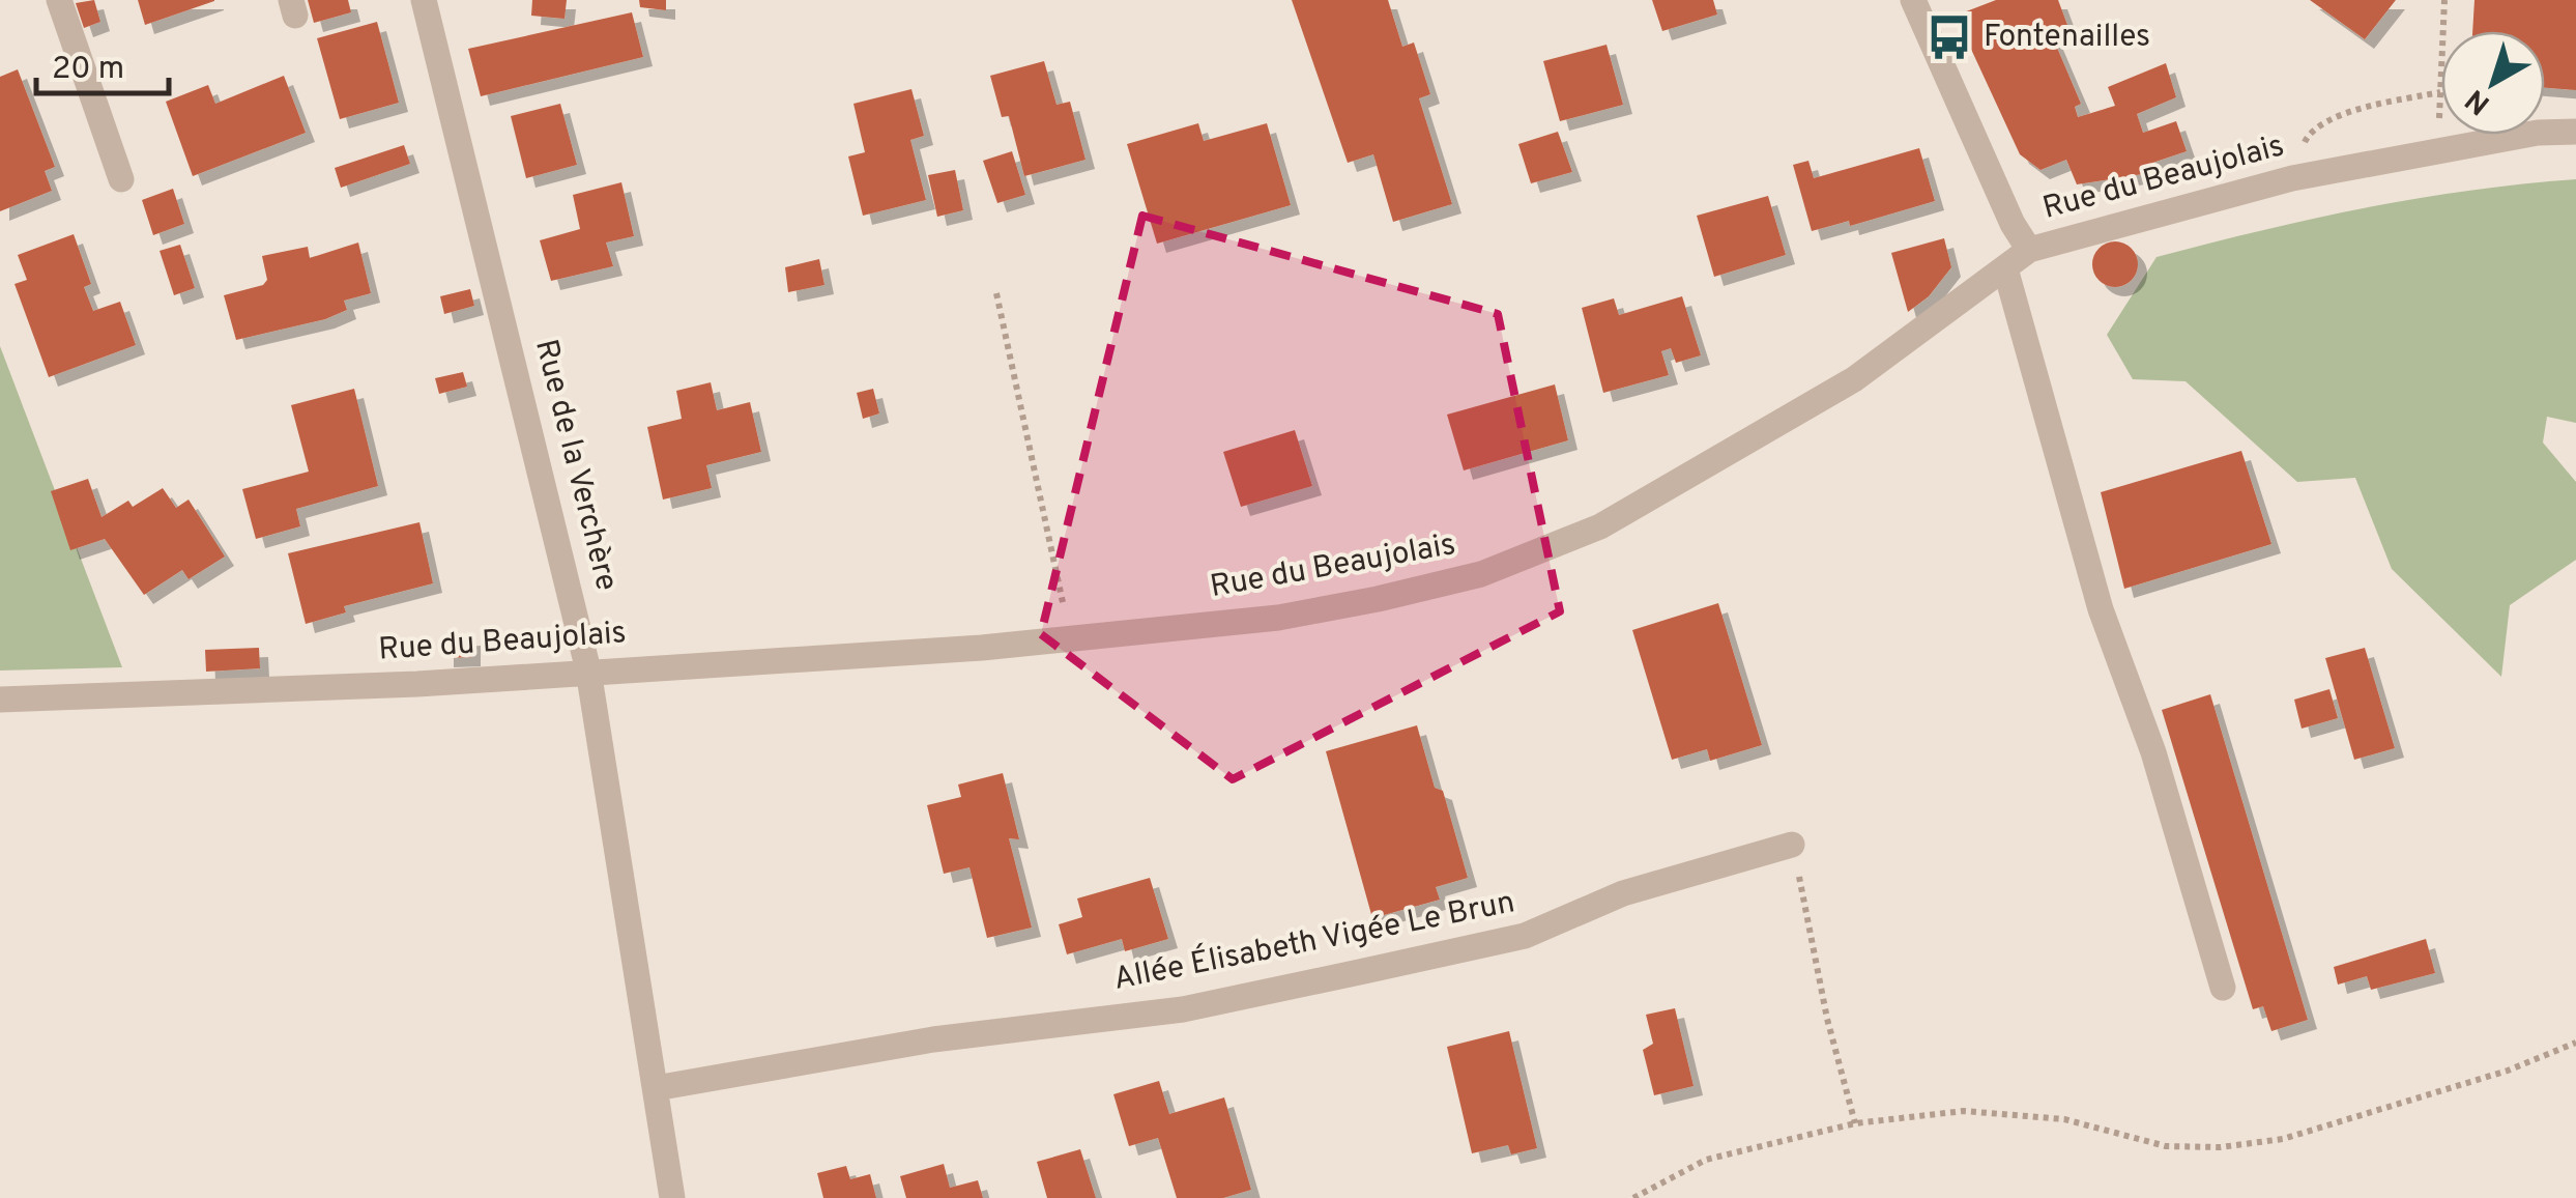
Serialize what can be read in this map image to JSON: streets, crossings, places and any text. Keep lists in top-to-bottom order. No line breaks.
{"streets":{"street":["Rue du Beaujolais","Rue de la Verchère","Allée Élisabeth Vigée Le Brun"]},"crossings":[["Rue du Beaujolais","Rue de la Verchère"],["Rue de la Verchère","Allée Élisabeth Vigée Le Brun"]],"places":{"bus stop":["Fontenailles"]},"scale_bar":"20 m","north":"bottom left"}
